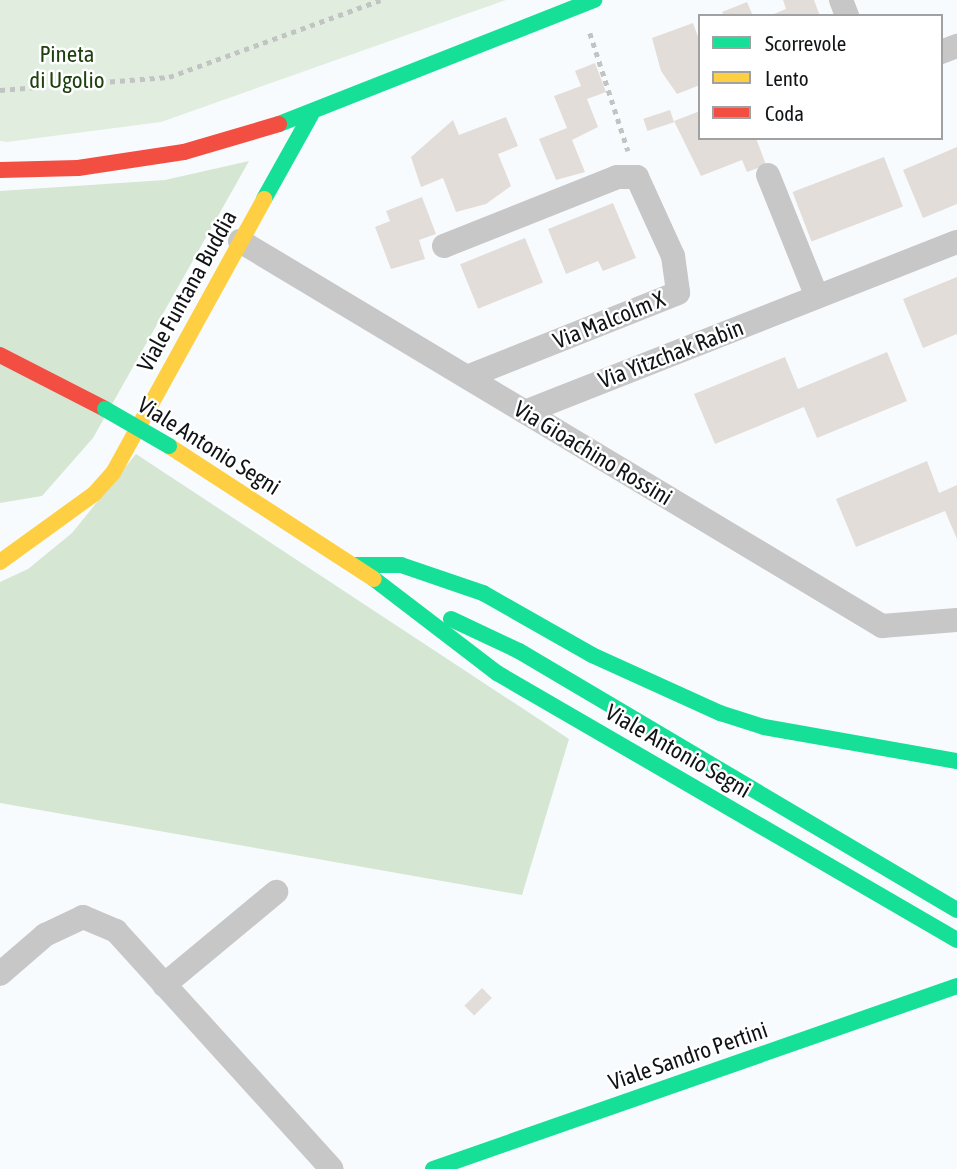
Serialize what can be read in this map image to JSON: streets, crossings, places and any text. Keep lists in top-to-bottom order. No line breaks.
{"streets":{"main road":["Viale Funtana Buddia","Viale Antonio Segni","Viale Sandro Pertini"],"street":["Via Malcolm X","Via Yitzchak Rabin","Via Gioachino Rossini"]},"crossings":[["Viale Funtana Buddia","Via Gioachino Rossini"],["Via Malcolm X","Via Gioachino Rossini"],["Via Yitzchak Rabin","Via Gioachino Rossini"]],"parks":["Pineta di Ugolio"],"legend":["Scorrevole","Lento","Coda"]}
